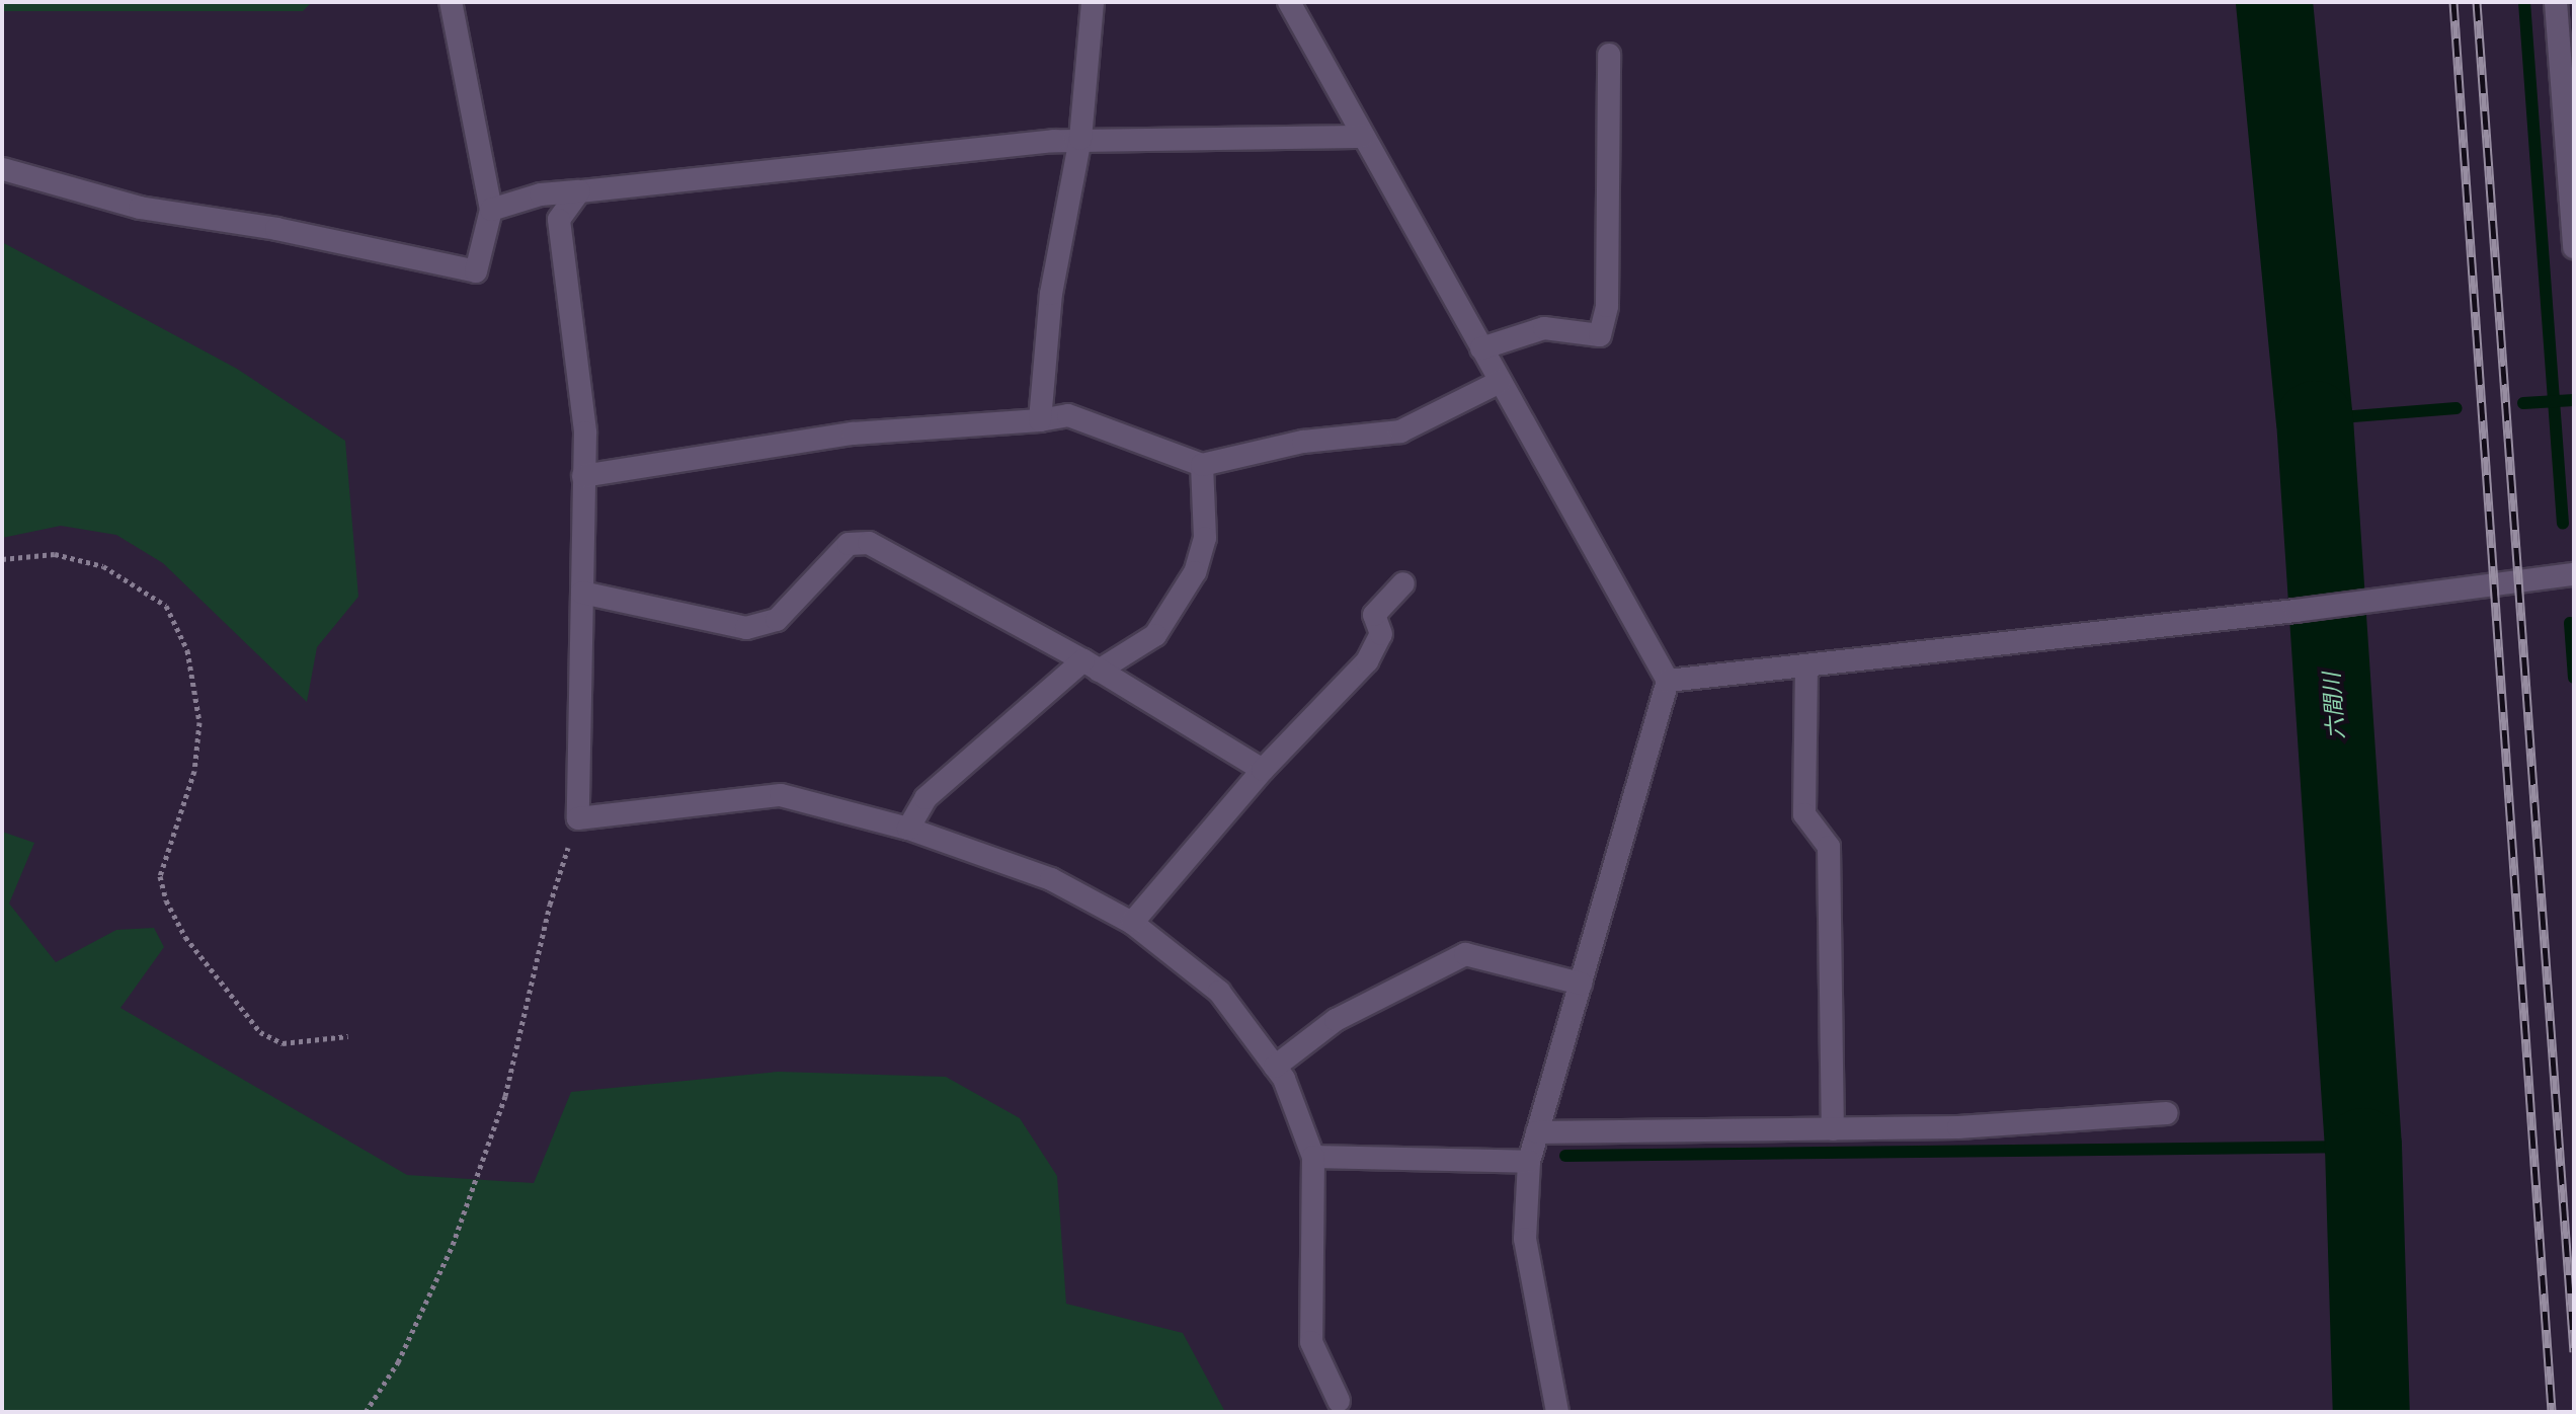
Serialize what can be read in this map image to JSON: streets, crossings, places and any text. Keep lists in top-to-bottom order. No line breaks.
{"water":["六間川"]}
